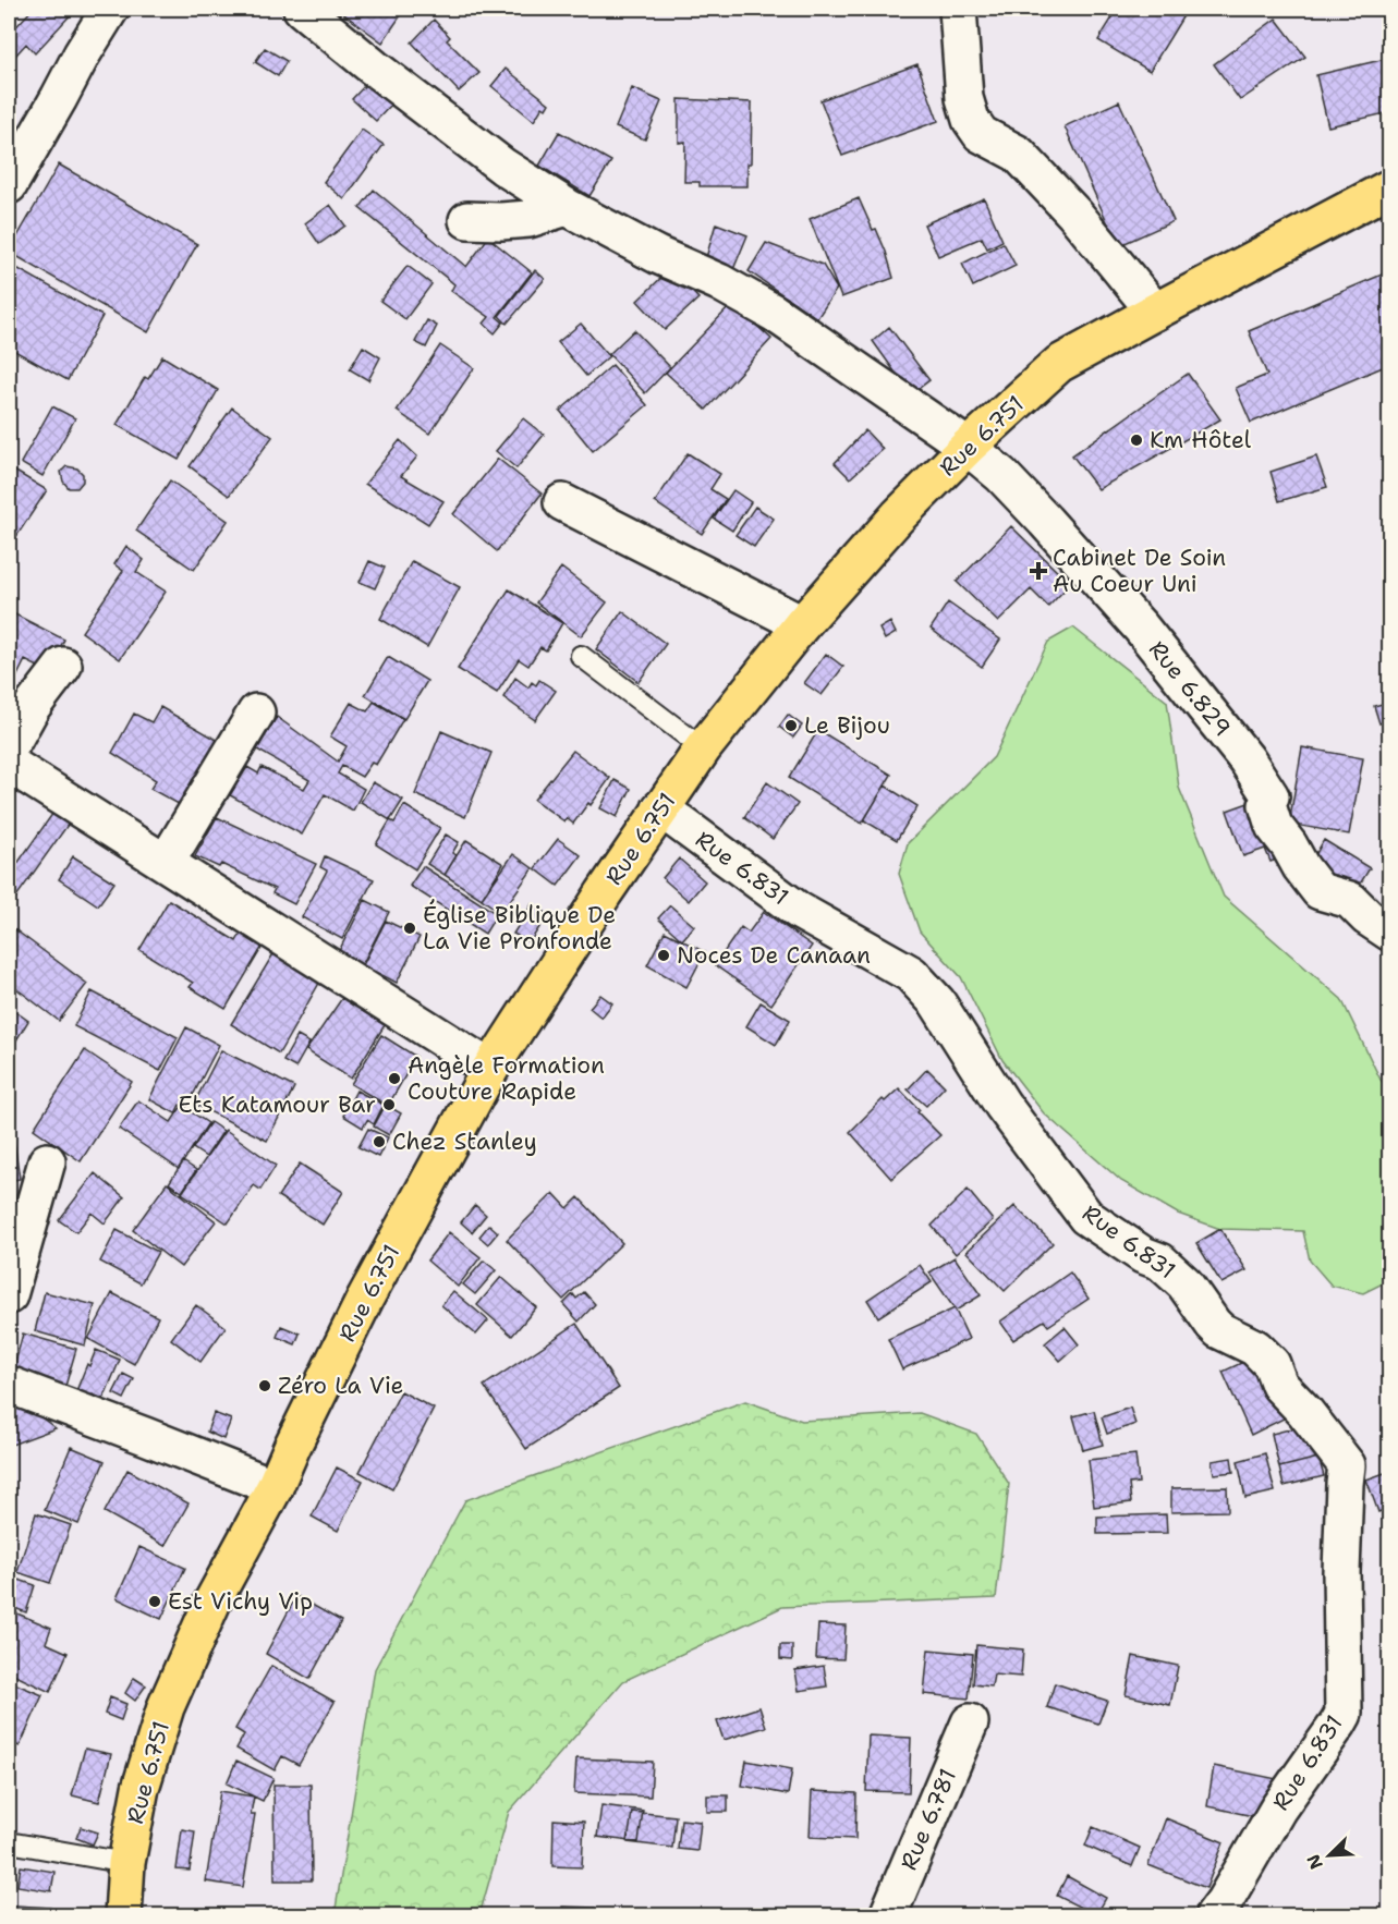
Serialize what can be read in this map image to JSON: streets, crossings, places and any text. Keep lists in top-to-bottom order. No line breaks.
{"streets":{"main road":["Rue 6.751"],"street":["Rue 6.829","Rue 6.831","Rue 6.781"]},"crossings":[["Rue 6.751","Rue 6.829"],["Rue 6.751","Rue 6.831"]],"places":{"other":["Km Hôtel","Le Bijou","Église Biblique De La Vie Pronfonde","Noces De Canaan","Angèle Formation Couture Rapide","Ets Katamour Bar","Chez Stanley","Zéro La Vie","Est Vichy Vip"],"health":["Cabinet De Soin Au Coeur Uni"]},"north":"bottom left"}
